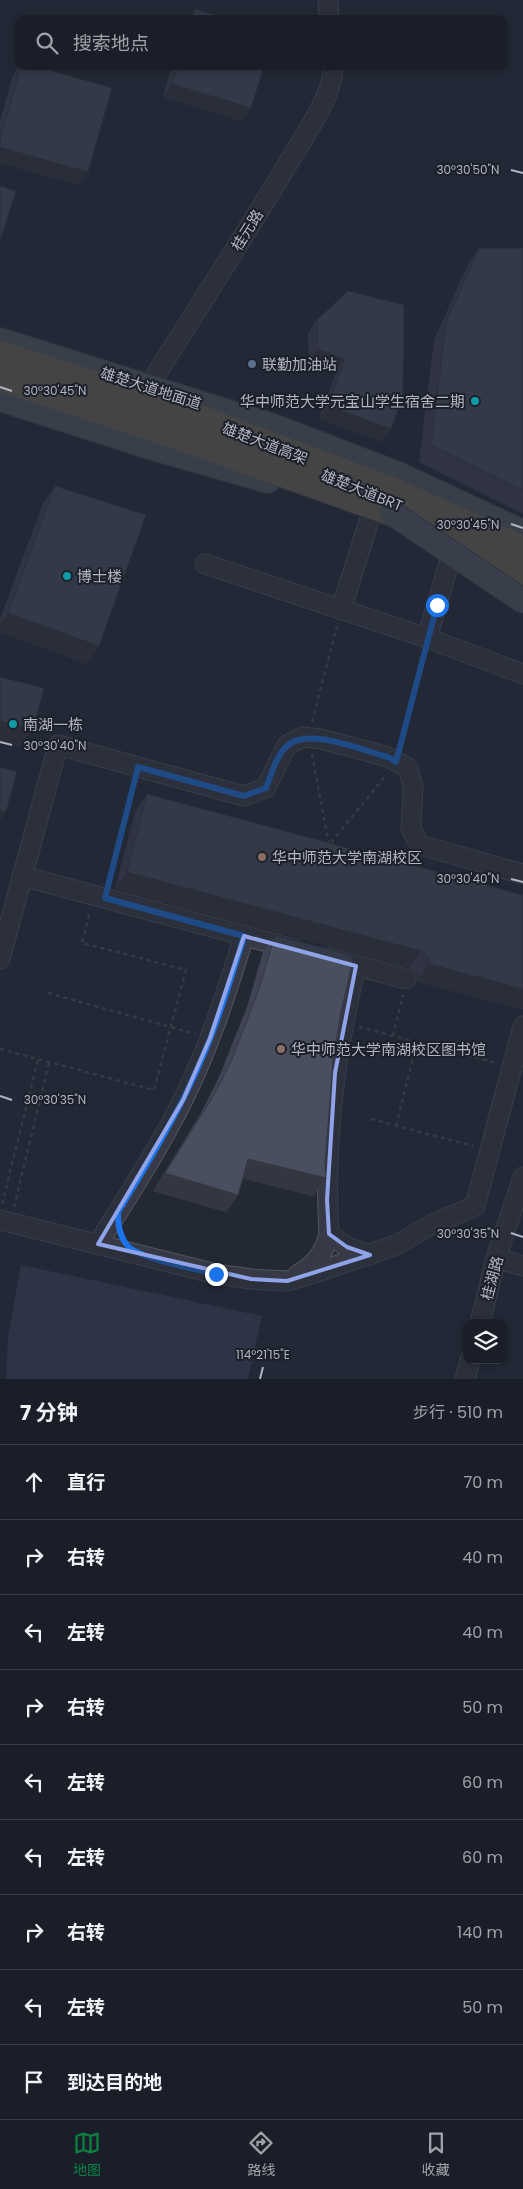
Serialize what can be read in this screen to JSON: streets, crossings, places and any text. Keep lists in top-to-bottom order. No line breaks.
{"streets":{"highway":["雄楚大道高架"],"main road":["雄楚大道地面道"],"street":["桂元路","雄楚大道BRT","桂湖路"]},"crossings":[["桂元路","雄楚大道地面道"]],"places":["联勤加油站","华中师范大学元宝山学生宿舍二期","博士楼","南湖一栋","华中师范大学南湖校区","华中师范大学南湖校区图书馆"],"page":{"search":"搜索地点","heading":["7 分钟","步行 · 510 m"],"list":[["直行","70 m"],["右转","40 m"],["左转","40 m"],["右转","50 m"],["左转","60 m"],["左转","60 m"],["右转","140 m"],["左转","50 m"],"到达目的地"],"nav":["地图","路线","收藏"]},"coordinates":["30°30'50\"N","30°30'45\"N","30°30'40\"N","30°30'35\"N","114°21'15\"E"]}
